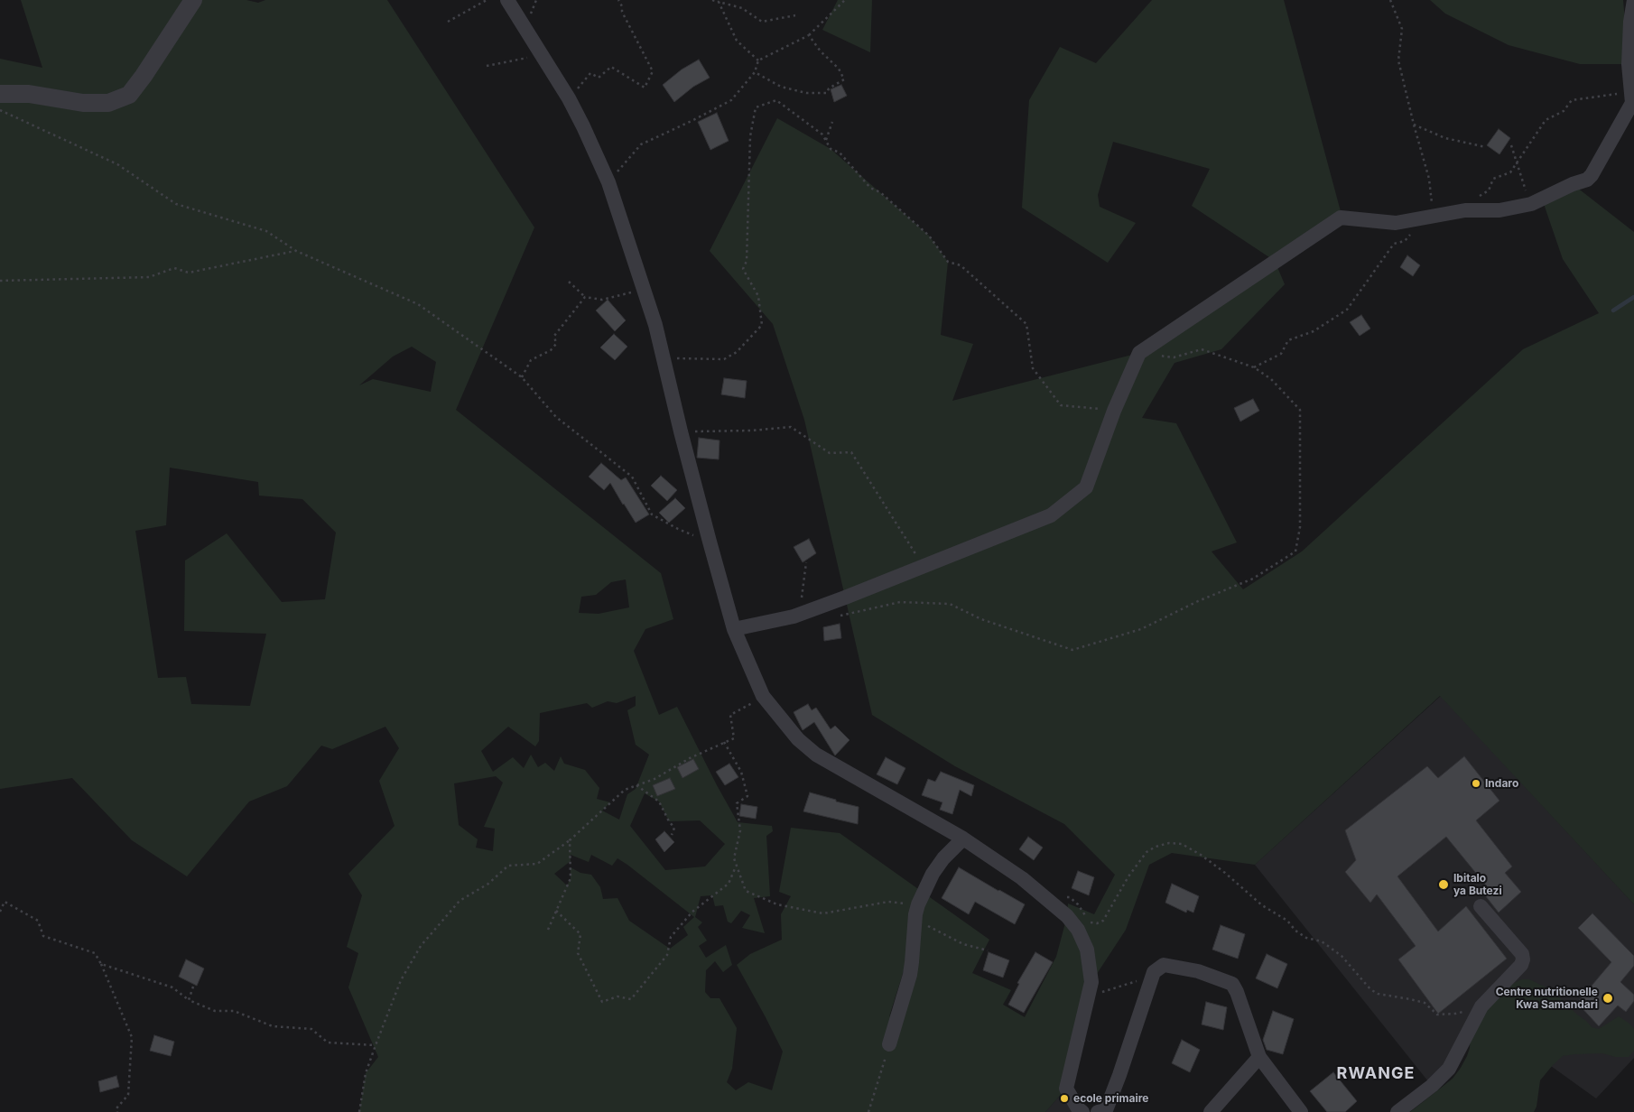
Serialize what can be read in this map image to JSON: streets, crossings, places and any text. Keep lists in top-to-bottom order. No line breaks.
{"districts":["RWANGE"],"places":["Indaro","Ibitalo ya Butezi","Centre nutritionelle Kwa Samandari","ecole primaire"]}
